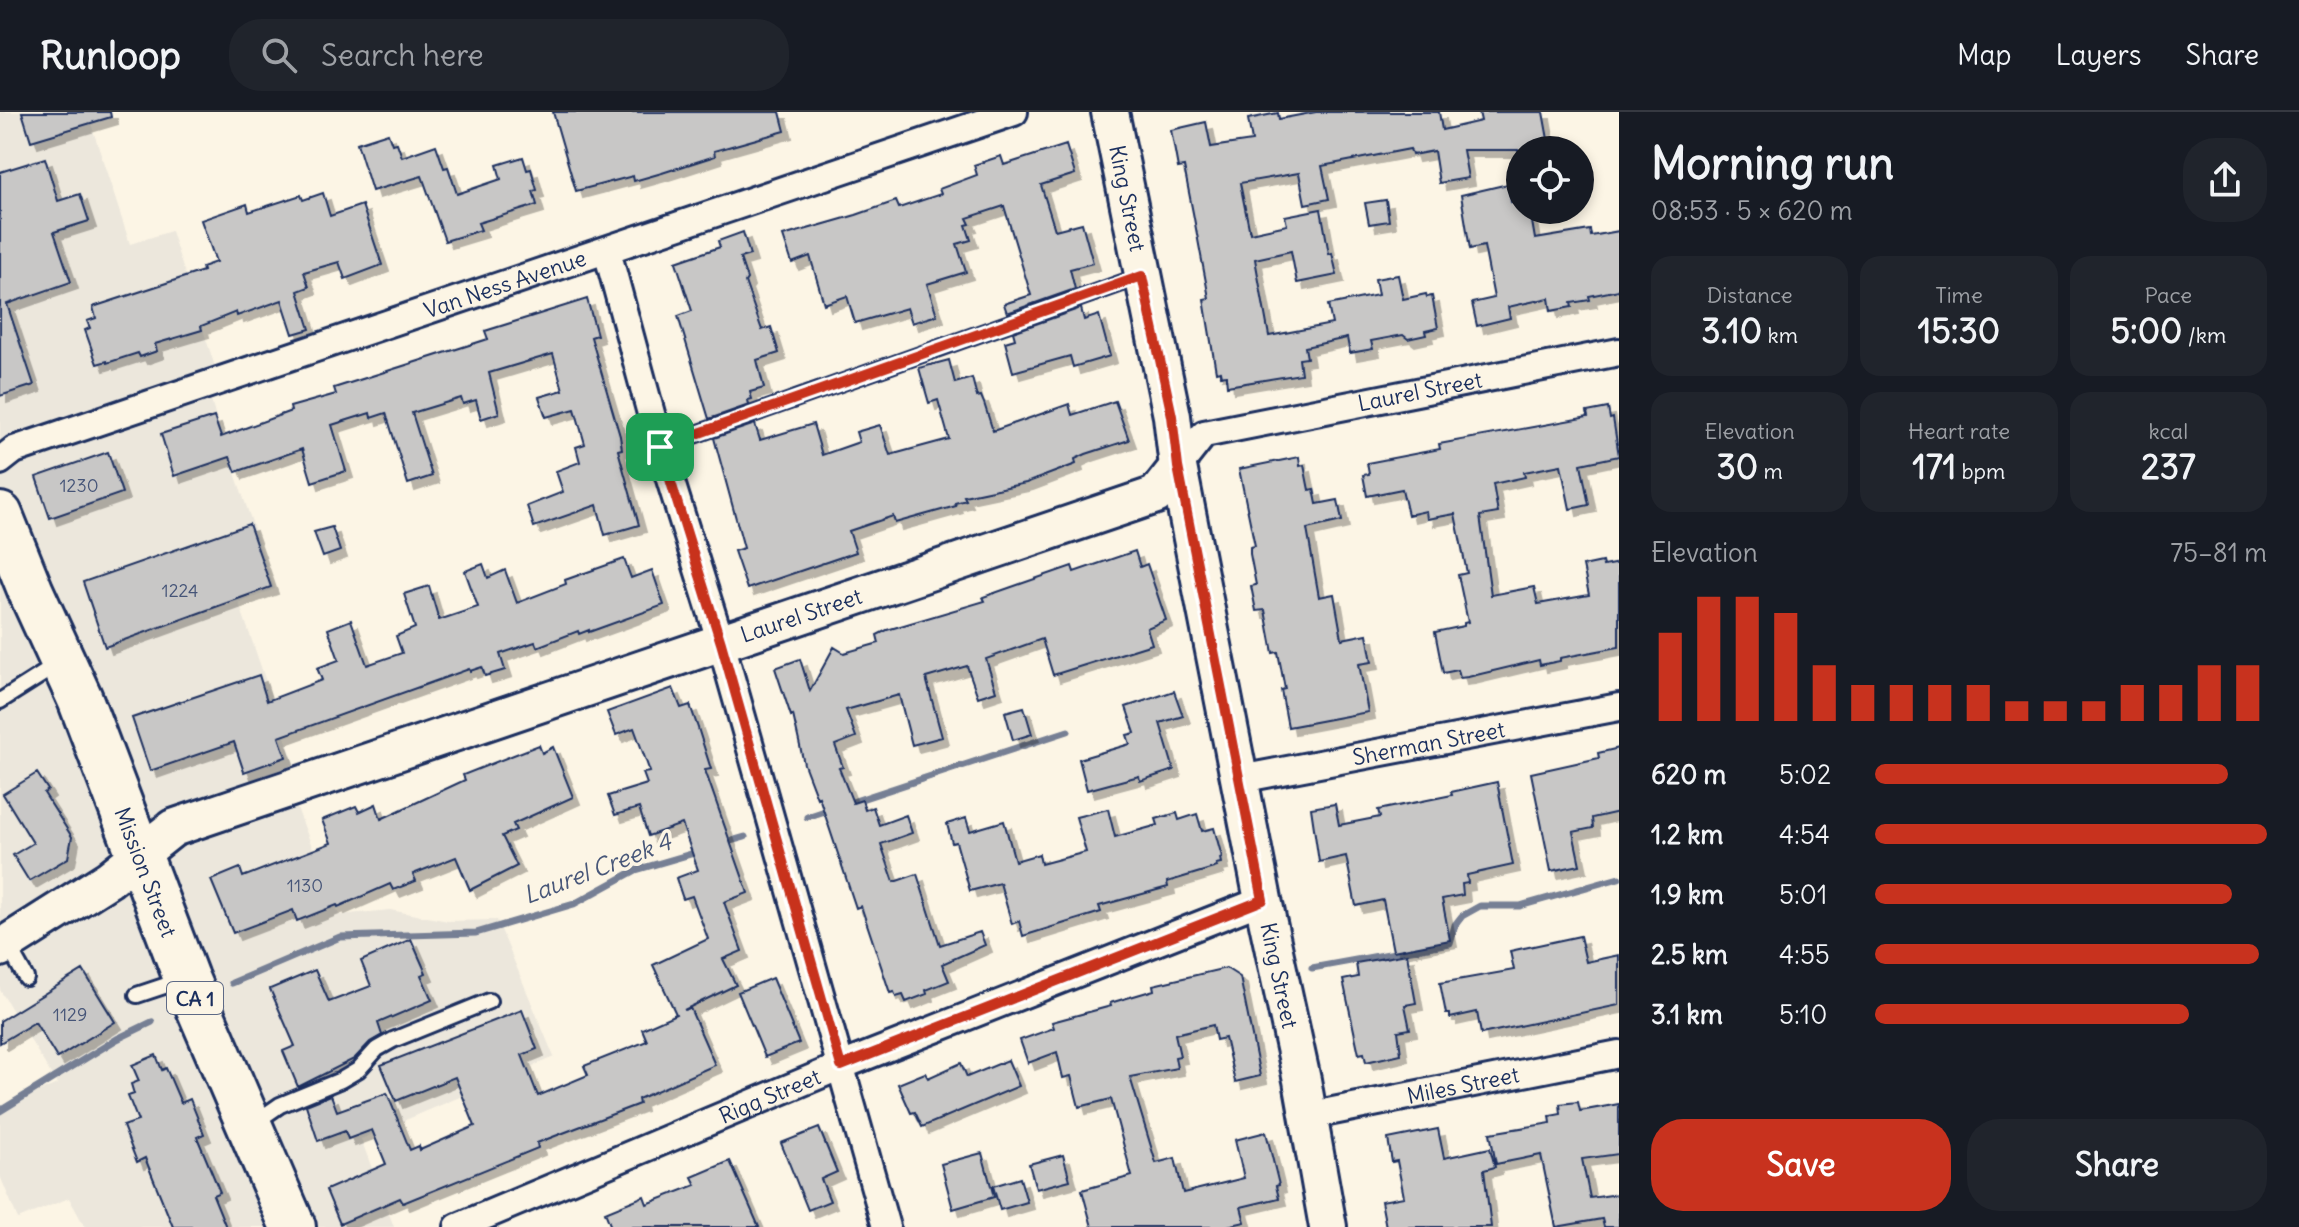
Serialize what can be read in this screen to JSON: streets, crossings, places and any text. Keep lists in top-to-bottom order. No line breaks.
{"streets":{"highway":["Mission Street","CA 1"],"street":["King Street","Van Ness Avenue","Laurel Street","Sherman Street","Miles Street","Rigg Street"]},"crossings":[["King Street","Laurel Street"],["King Street","Sherman Street"],["King Street","Miles Street"],["King Street","Rigg Street"],["Laurel Street","Mission Street"]],"water":["Laurel Creek 4"],"house_numbers":["1230","1224","1130","1129"],"page":{"header":"Runloop","search":"Search here","nav":["Map","Layers","Share"],"heading":["Morning run","08:53 · 5 × 620 m"],"stats":[["Distance","3.10 km"],["Time","15:30"],["Pace","5:00 /km"],["Elevation","30 m"],["Heart rate","171 bpm"],["kcal","237"]],"chart":["Elevation","75–81 m"],"list":[{"name":"620 m","note":"5:02"},{"name":"1.2 km","note":"4:54"},{"name":"1.9 km","note":"5:01"},{"name":"2.5 km","note":"4:55"},{"name":"3.1 km","note":"5:10"}],"buttons":["Save","Share"]}}
